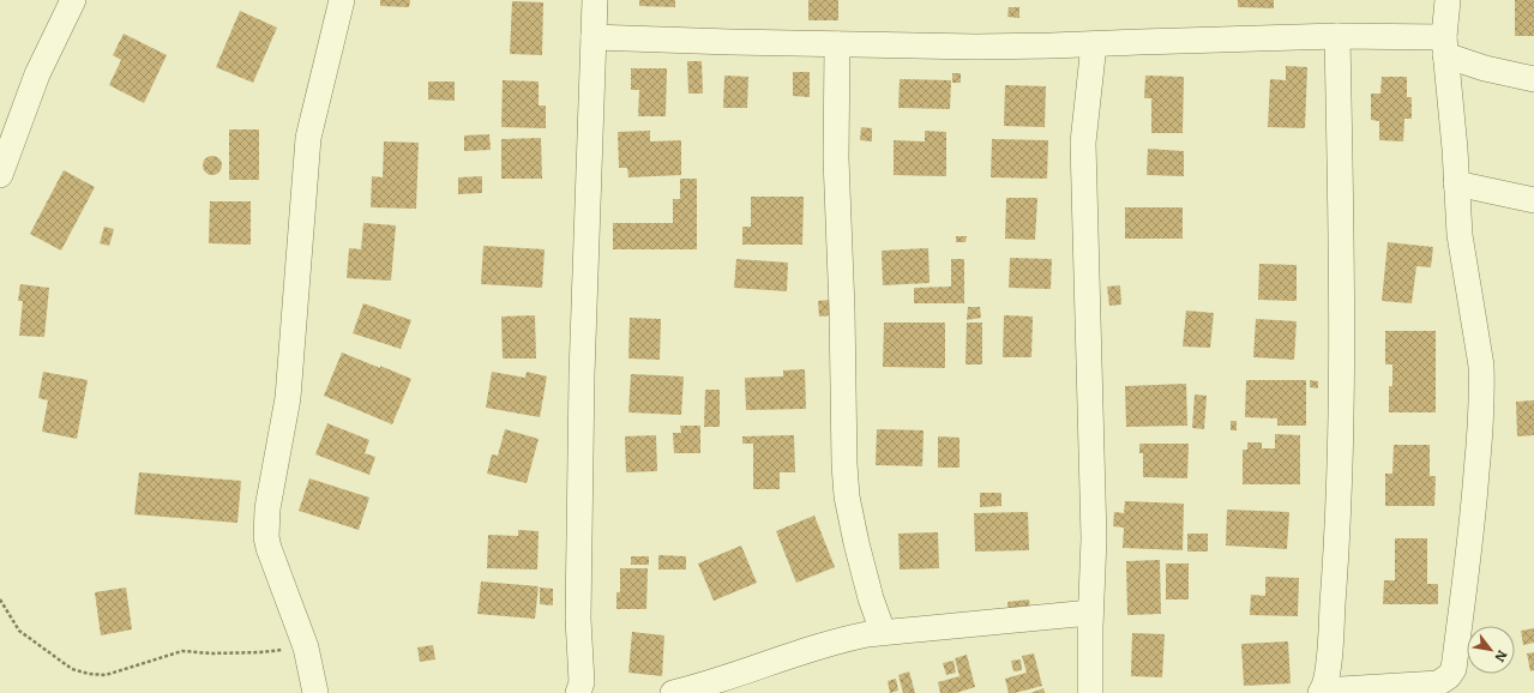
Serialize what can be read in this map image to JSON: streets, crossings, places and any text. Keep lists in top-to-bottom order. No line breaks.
{"north":"bottom right"}
